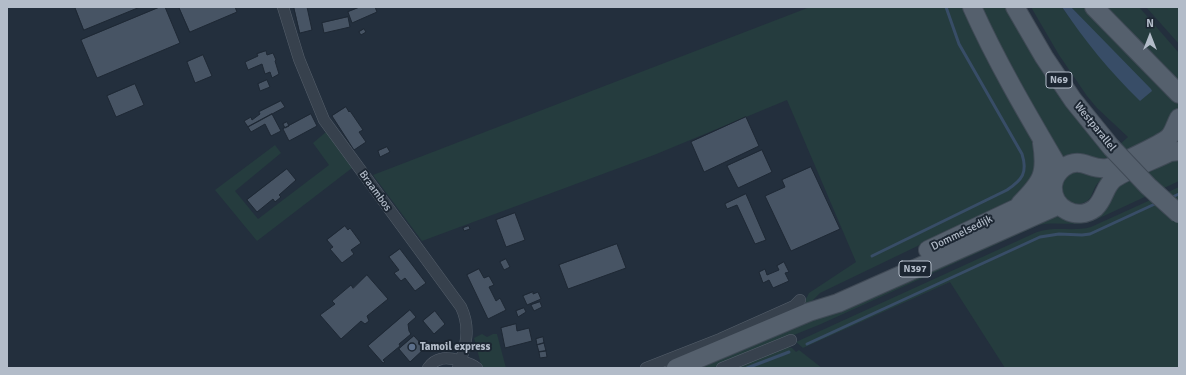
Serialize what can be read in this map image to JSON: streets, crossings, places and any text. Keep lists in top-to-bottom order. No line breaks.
{"streets":{"main road":["N69","Westparallel","Dommelsedijk","N397"],"street":["Braambos"]},"places":["Tamoil express"],"north":"top"}
